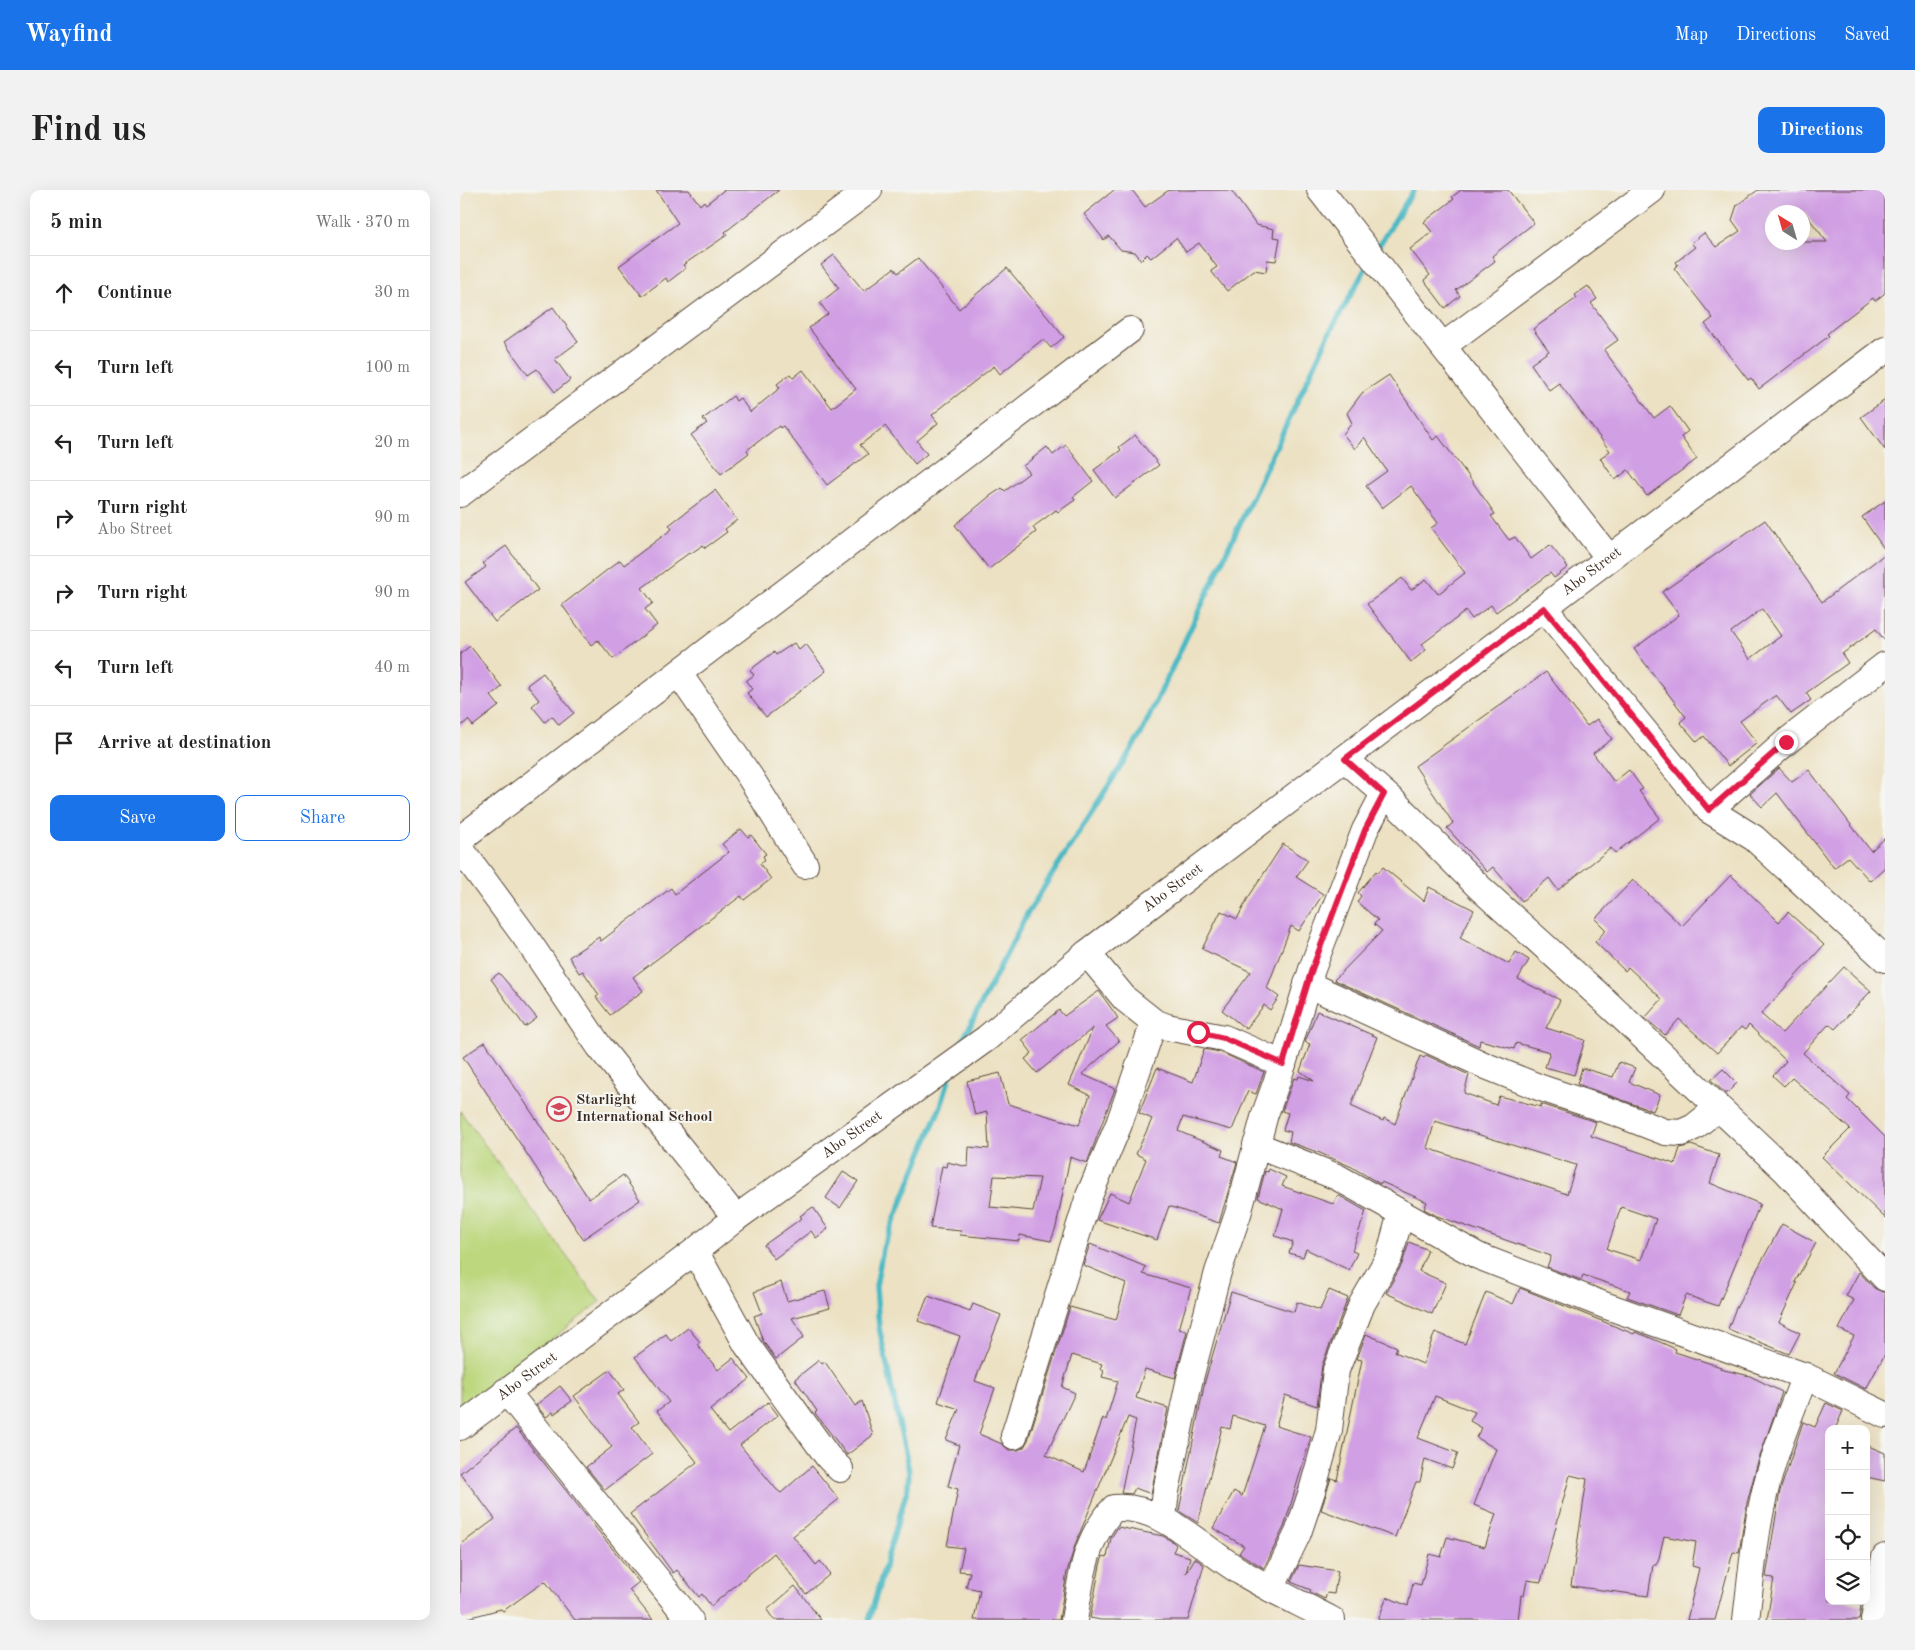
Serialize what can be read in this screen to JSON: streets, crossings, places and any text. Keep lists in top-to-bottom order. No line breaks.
{"streets":{"street":["Abo Street"]},"places":{"school or university":["Starlight International School"]},"north":"top left","page":{"header":"Wayfind","nav":["Map","Directions","Saved"],"buttons":["Directions",["Save","Share"]],"title":"Find us","heading":["5 min","Walk · 370 m"],"list":[["Continue","30 m"],["Turn left","100 m"],["Turn left","20 m"],["Turn right","Abo Street","90 m"],["Turn right","90 m"],["Turn left","40 m"],"Arrive at destination"],"map_buttons":["+","−"]}}
